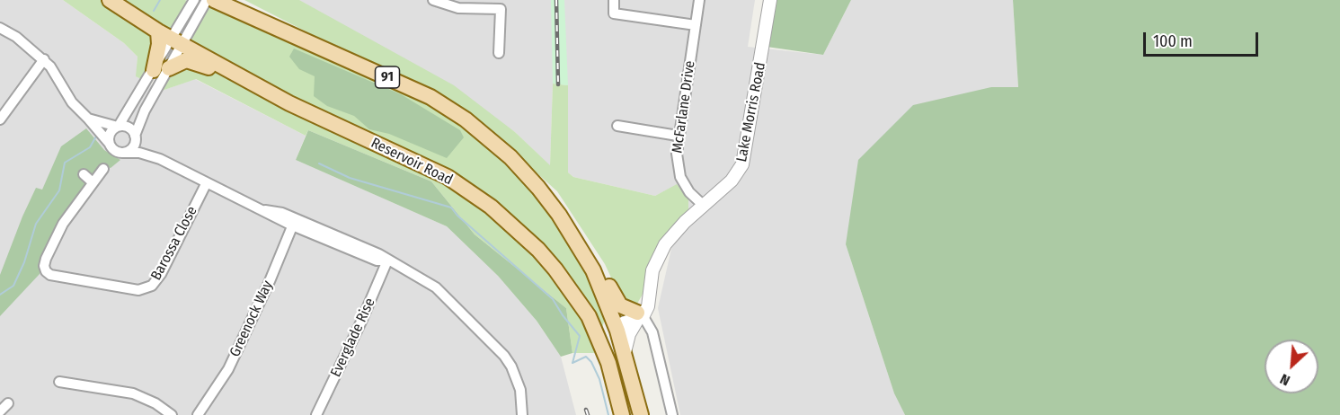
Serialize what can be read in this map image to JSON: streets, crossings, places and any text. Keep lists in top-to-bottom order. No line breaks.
{"streets":{"main road":["91","Reservoir Road"],"street":["McFarlane Drive","Lake Morris Road","Barossa Close","Greenock Way","Everglade Rise"]},"crossings":[["McFarlane Drive","Lake Morris Road"]],"scale_bar":"100 m","north":"bottom left"}
